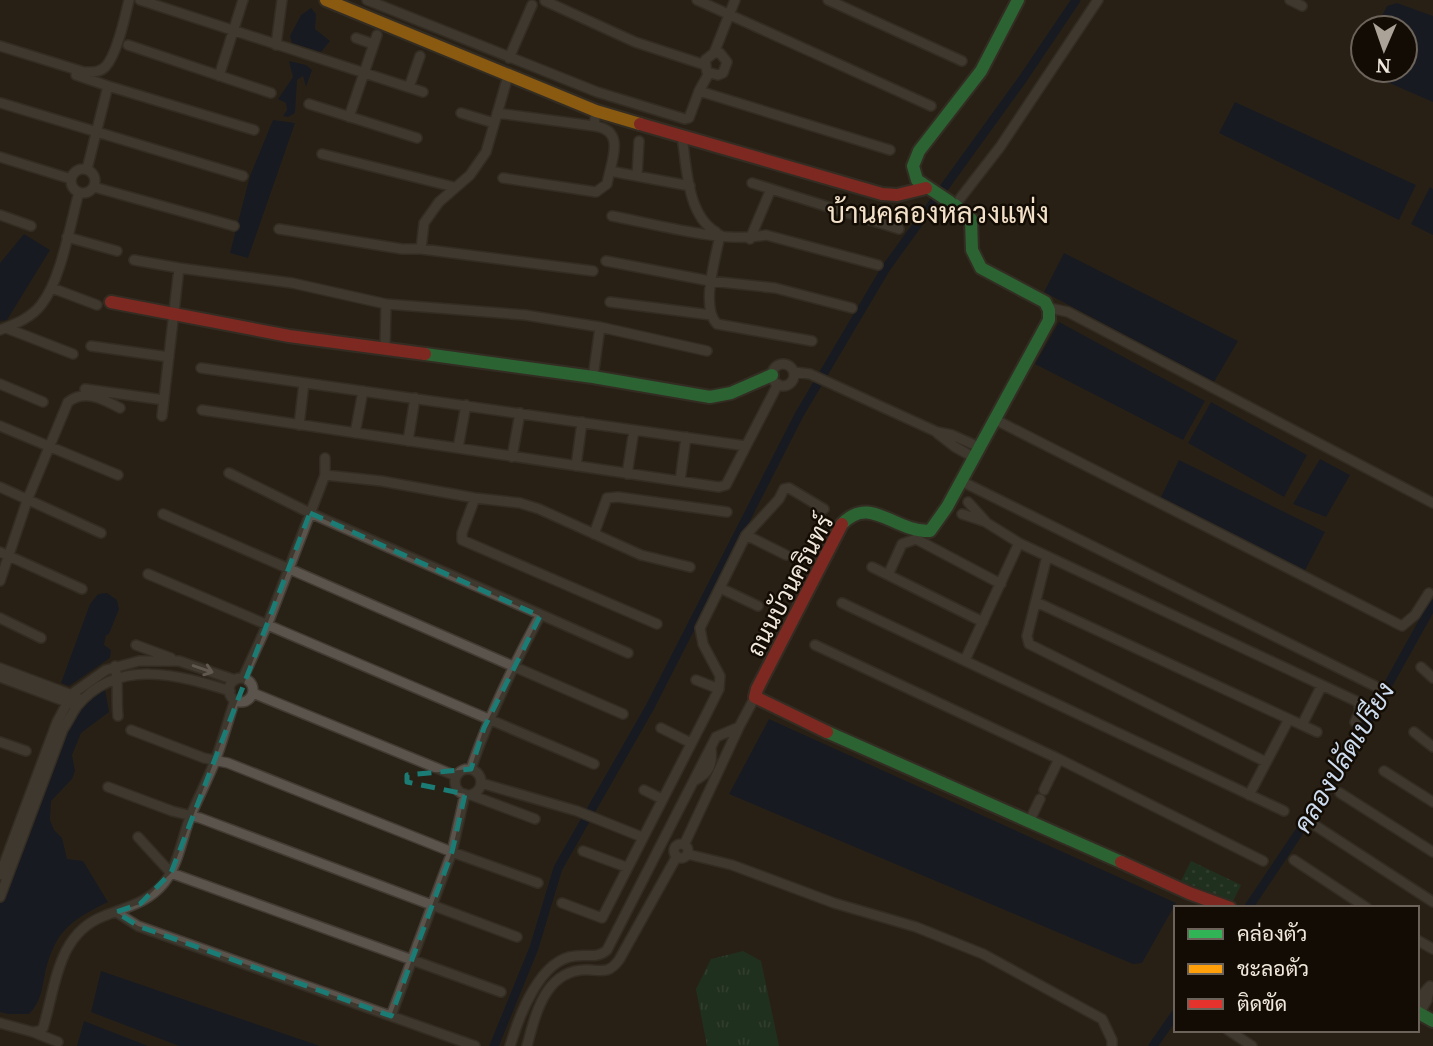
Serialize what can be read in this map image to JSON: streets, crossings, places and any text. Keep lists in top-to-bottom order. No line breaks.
{"streets":{"street":["ถนนบัวนครินทร์"]},"districts":["บ้านคลองหลวงแพ่ง"],"water":["คลองปลัดเปรียง"],"legend":["คล่องตัว","ชะลอตัว","ติดขัด"],"north":"bottom"}
